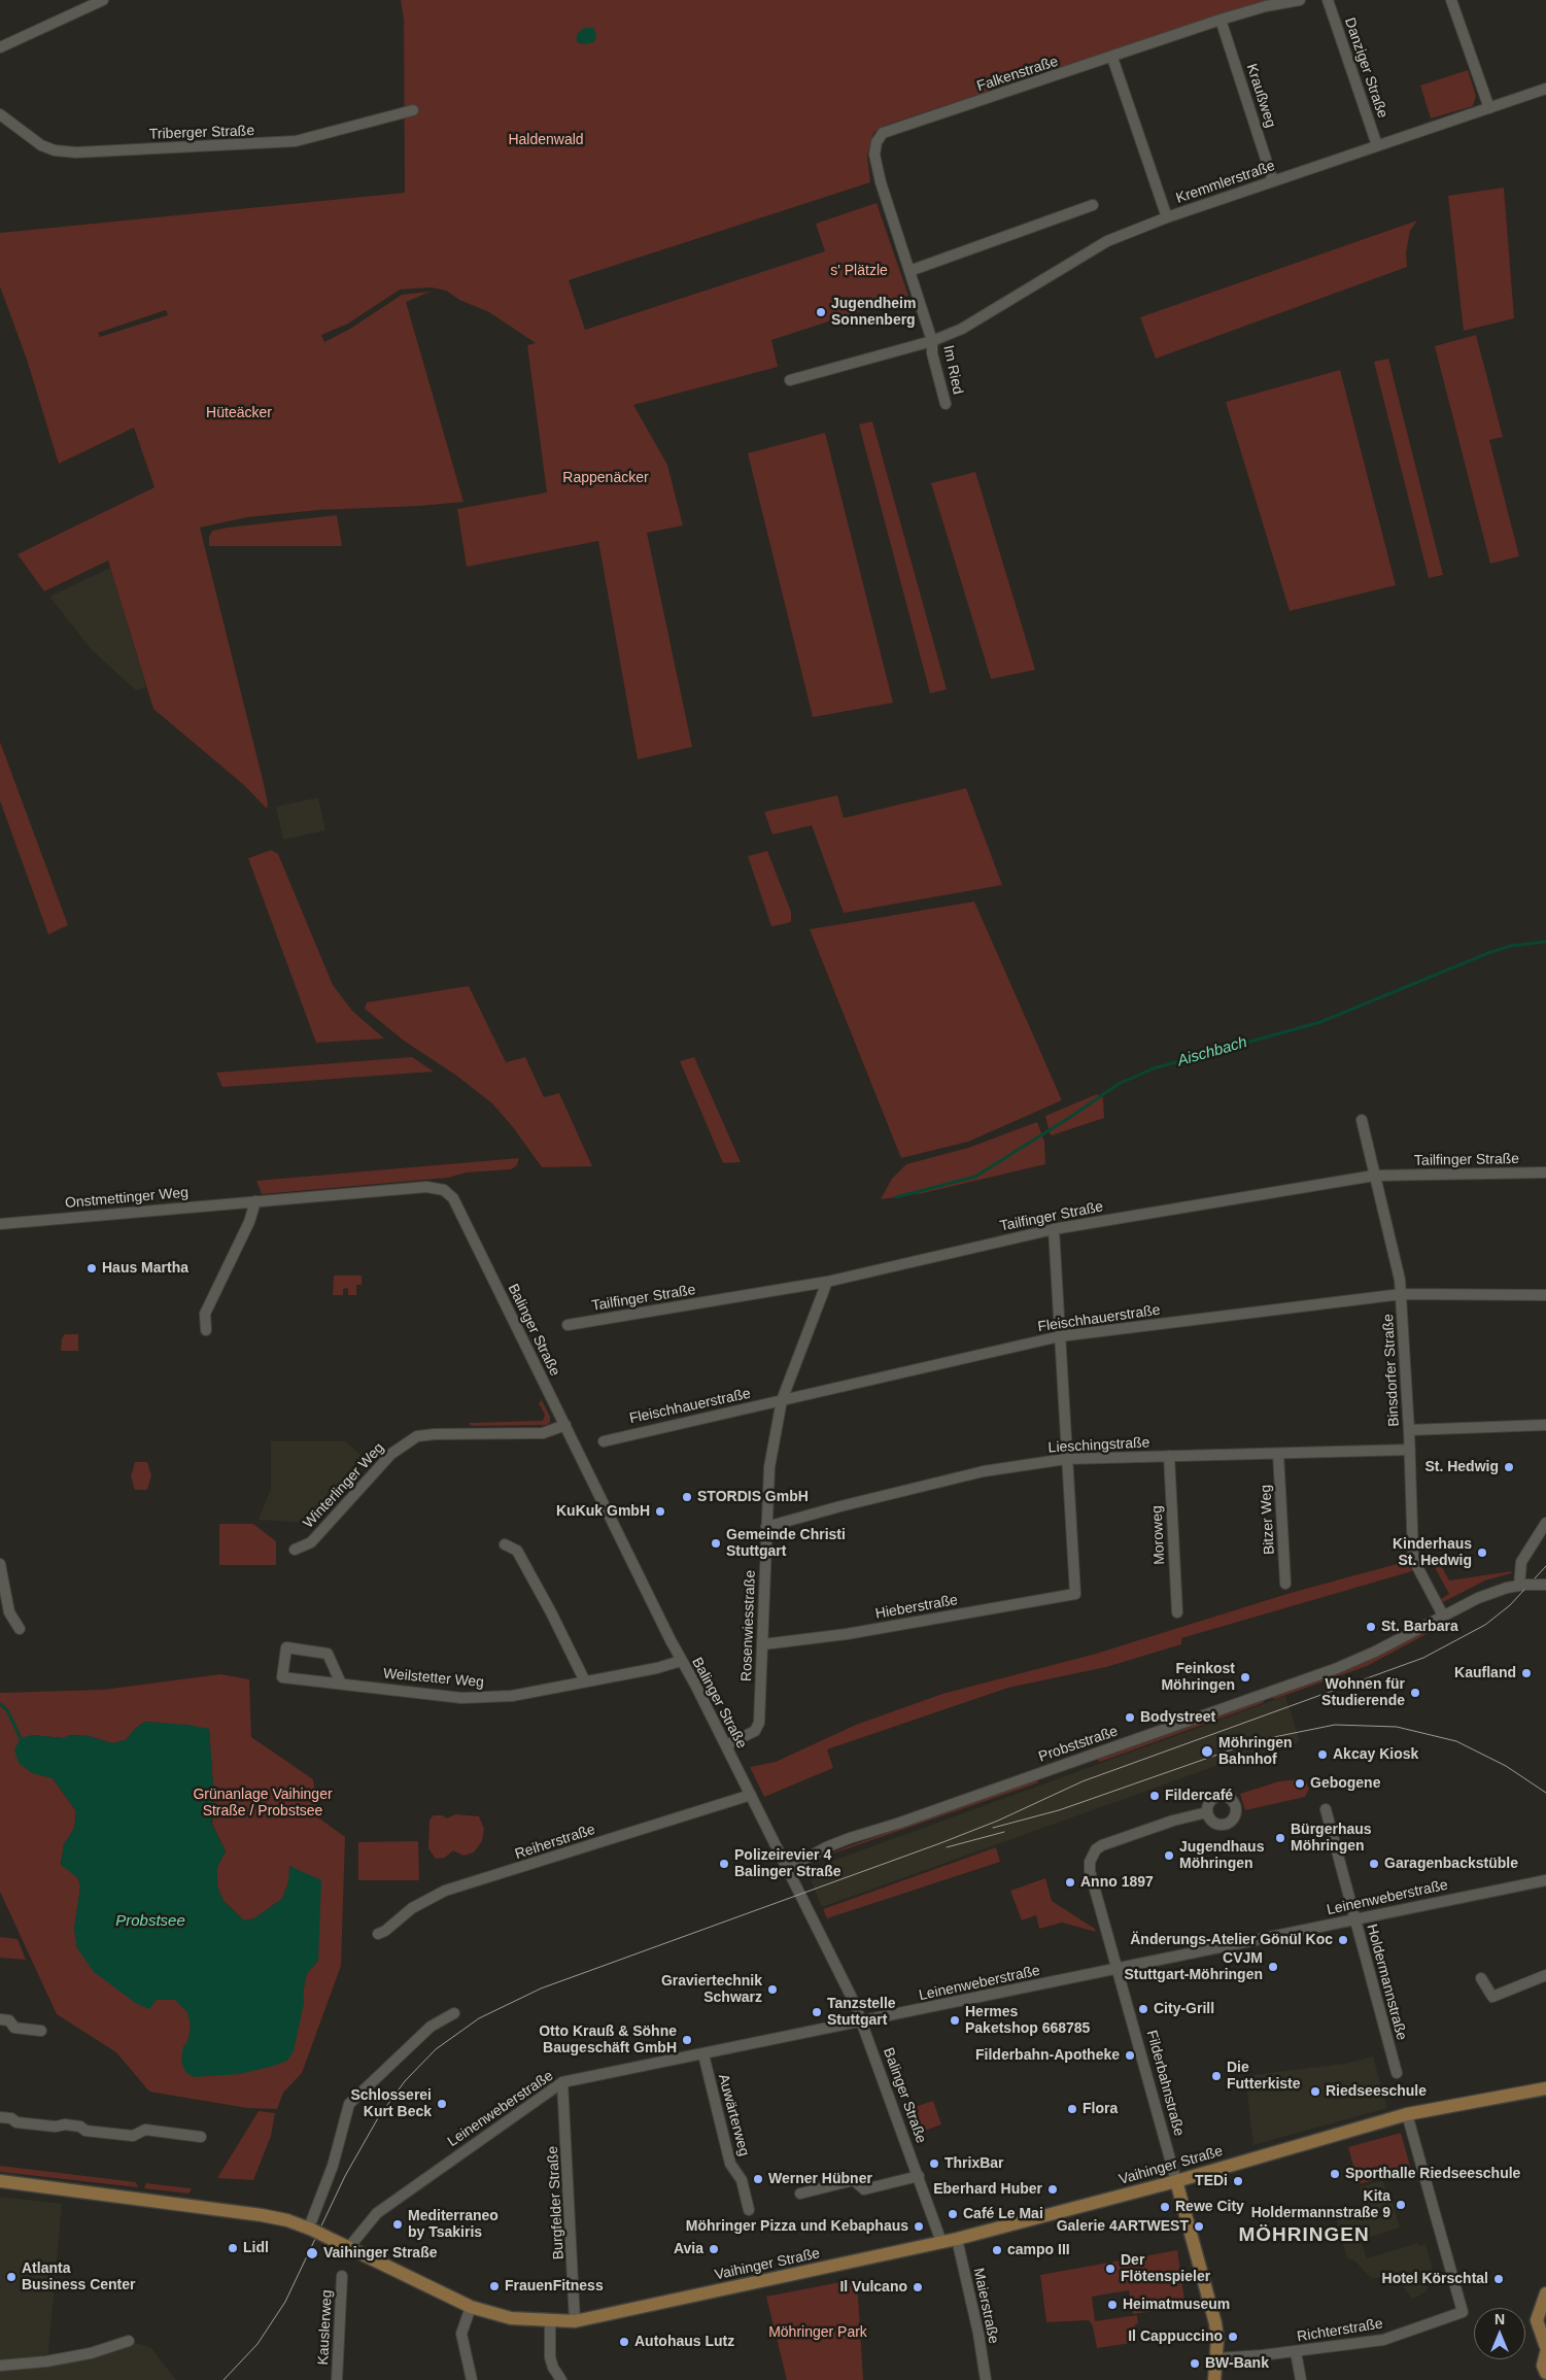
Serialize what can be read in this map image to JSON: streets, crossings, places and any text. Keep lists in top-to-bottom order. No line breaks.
{"streets":{"main road":["Filderbahnstraße","Vaihinger Straße"],"street":["Danziger Straße","Falkenstraße","Kraußweg","Triberger Straße","Kremmlerstraße","Im Ried","Tailfinger Straße","Onstmettinger Weg","Fleischhauerstraße","Balinger Straße","Binsdorfer Straße","Lieschingstraße","Winterlinger Weg","Bitzer Weg","Moroweg","Hieberstraße","Rosenwiesstraße","Weilstetter Weg","Probststraße","Reiherstraße","Leinenweberstraße","Holdermannstraße","Auwärterweg","Burgfelder Straße","Maierstraße","Kauslerweg","Richterstraße"]},"crossings":[["Danziger Straße","Kremmlerstraße"],["Falkenstraße","Kraußweg"],["Kraußweg","Kremmlerstraße"],["Kremmlerstraße","Im Ried"],["Tailfinger Straße","Binsdorfer Straße"],["Tailfinger Straße","Rosenwiesstraße"],["Onstmettinger Weg","Balinger Straße"],["Fleischhauerstraße","Binsdorfer Straße"],["Fleischhauerstraße","Rosenwiesstraße"],["Balinger Straße","Winterlinger Weg"],["Balinger Straße","Rosenwiesstraße"],["Balinger Straße","Weilstetter Weg"],["Balinger Straße","Probststraße"],["Balinger Straße","Reiherstraße"],["Balinger Straße","Leinenweberstraße"],["Balinger Straße","Vaihinger Straße"],["Binsdorfer Straße","Lieschingstraße"],["Binsdorfer Straße","Probststraße"],["Lieschingstraße","Bitzer Weg"],["Lieschingstraße","Moroweg"],["Lieschingstraße","Hieberstraße"],["Lieschingstraße","Rosenwiesstraße"],["Hieberstraße","Rosenwiesstraße"],["Leinenweberstraße","Holdermannstraße"],["Leinenweberstraße","Filderbahnstraße"],["Leinenweberstraße","Auwärterweg"],["Leinenweberstraße","Vaihinger Straße"],["Leinenweberstraße","Burgfelder Straße"],["Filderbahnstraße","Vaihinger Straße"],["Filderbahnstraße","Richterstraße"],["Vaihinger Straße","Burgfelder Straße"],["Vaihinger Straße","Maierstraße"],["Vaihinger Straße","Richterstraße"]],"districts":["MÖHRINGEN"],"water":["Aischbach","Probstsee"],"parks":["Haldenwald","s' Plätzle","Hüteäcker","Rappenäcker","Grünanlage Vaihinger Straße / Probstsee","Möhringer Park"],"places":["Jugendheim Sonnenberg","Haus Martha","St. Hedwig","STORDIS GmbH","KuKuk GmbH","Gemeinde Christi Stuttgart","Kinderhaus St. Hedwig","St. Barbara","Kaufland","Feinkost Möhringen","Wohnen für Studierende","Bodystreet","Möhringen Bahnhof","Akcay Kiosk","Gebogene","Fildercafé","Bürgerhaus Möhringen","Jugendhaus Möhringen","Polizeirevier 4 Balinger Straße","Garagenbackstüble","Anno 1897","Änderungs-Atelier Gönül Koc","CVJM Stuttgart-Möhringen","Graviertechnik Schwarz","City-Grill","Tanzstelle Stuttgart","Hermes Paketshop 668785","Otto Krauß & Söhne Baugeschäft GmbH","Filderbahn-Apotheke","Die Futterkiste","Riedseeschule","Schlosserei Kurt Beck","Flora","ThrixBar","Sporthalle Riedseeschule","Werner Hübner","TEDi","Eberhard Huber","Kita Holdermannstraße 9","Rewe City","Café Le Mai","Mediterraneo by Tsakiris","Möhringer Pizza und Kebaphaus","Galerie 4ARTWEST","Lidl","Avia","campo III","Vaihinger Straße","Der Flötenspieler","Atlanta Business Center","Hotel Körschtal","FrauenFitness","Il Vulcano","Heimatmuseum","Il Cappuccino","Autohaus Lutz","BW-Bank"],"north":"top"}
